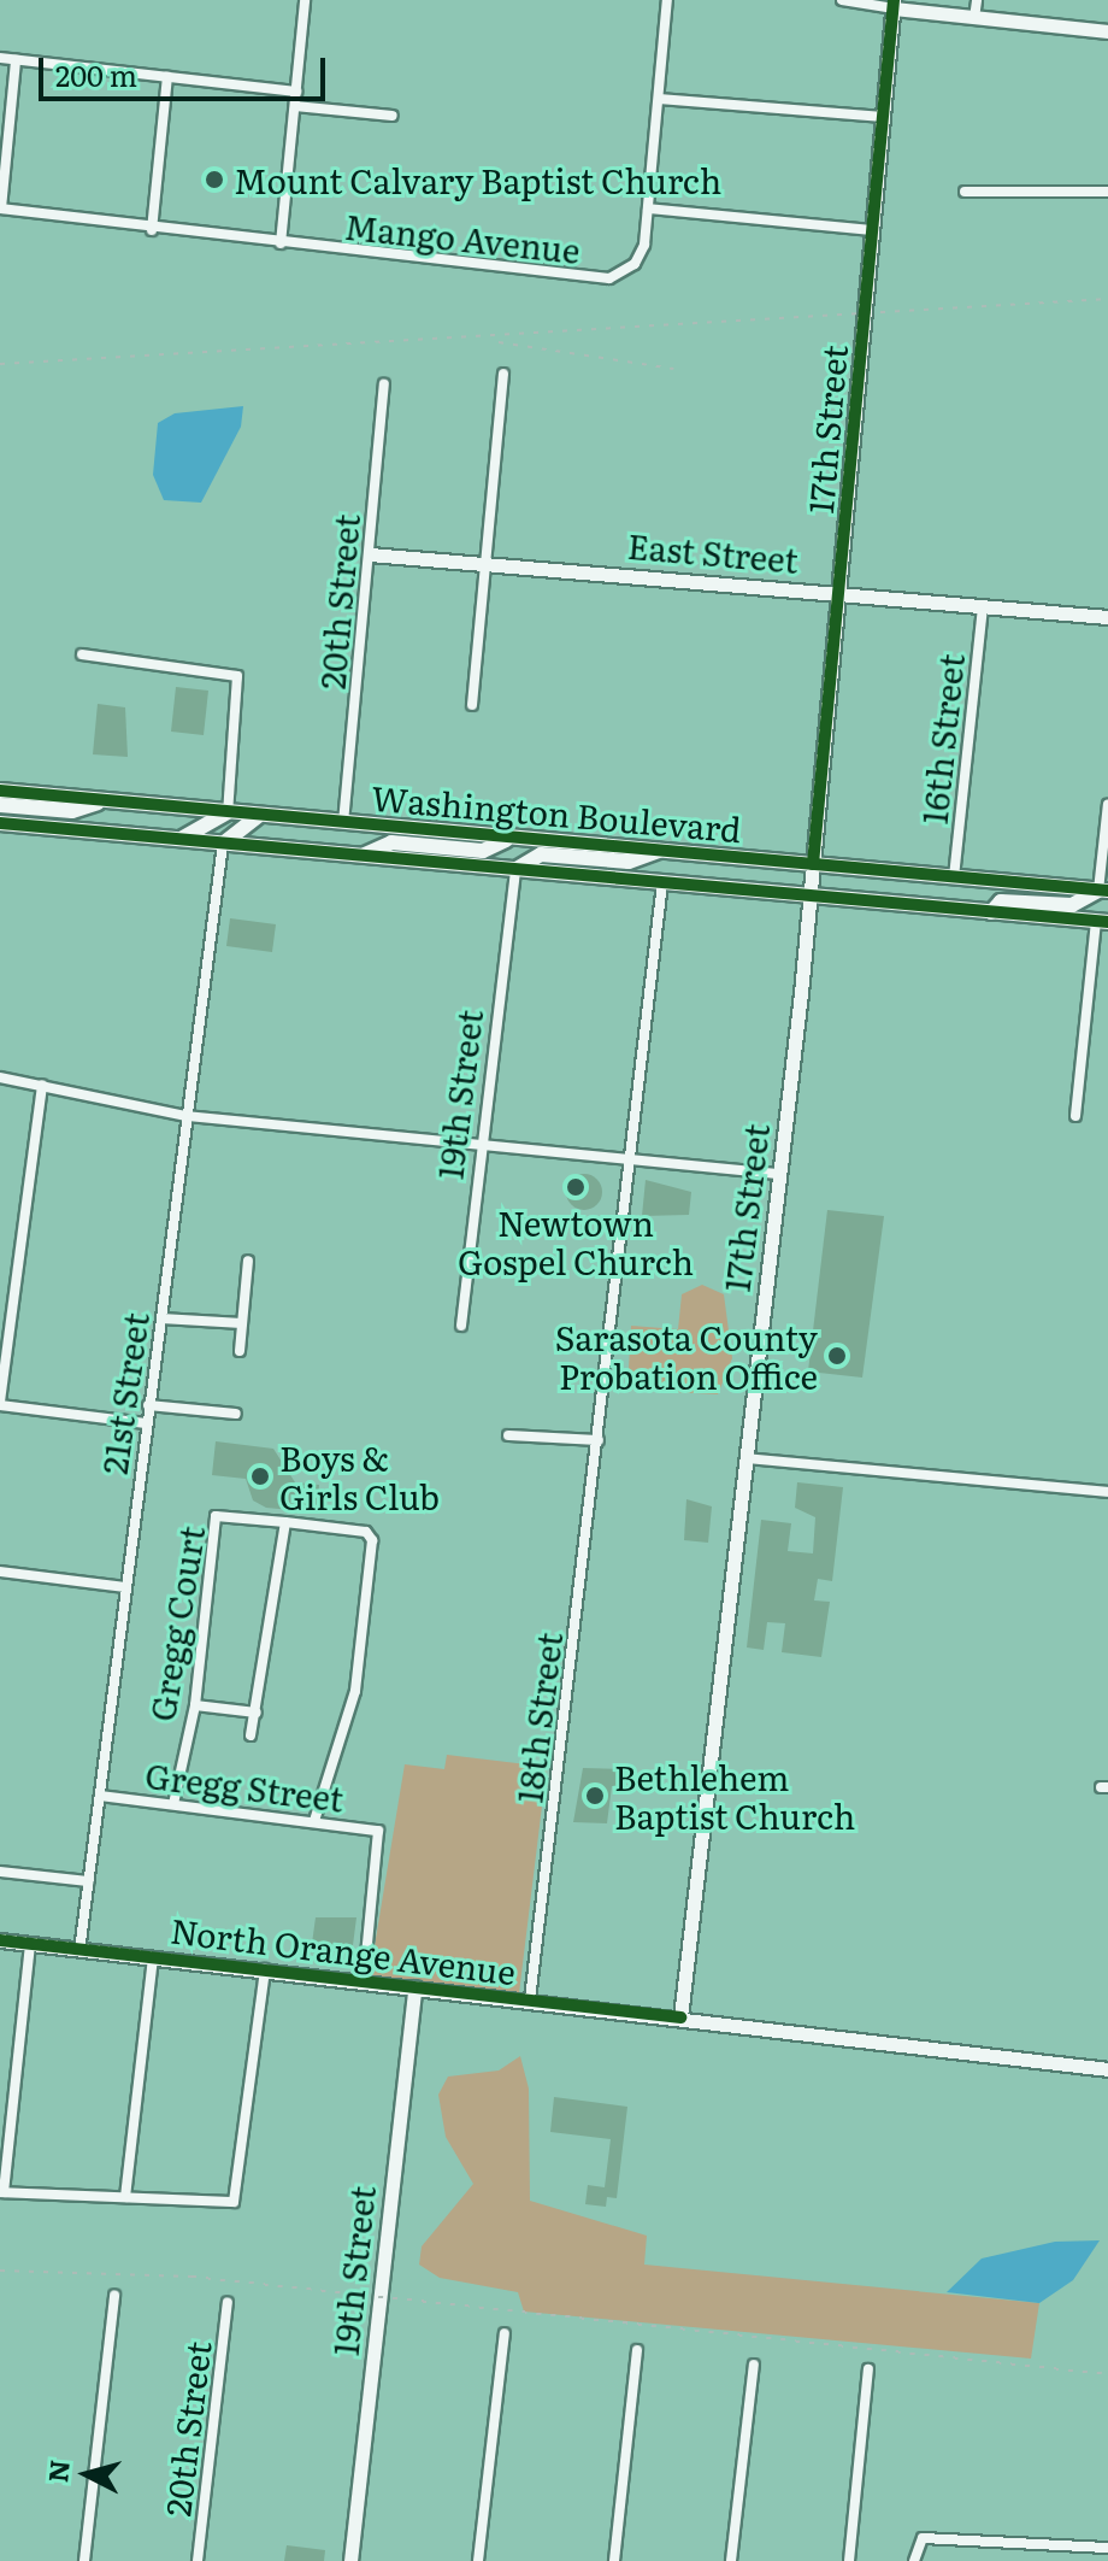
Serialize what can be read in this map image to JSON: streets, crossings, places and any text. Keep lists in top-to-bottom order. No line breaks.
{"streets":{"main road":["Washington Boulevard"],"street":["Mango Avenue","17th Street","East Street","20th Street","16th Street","19th Street","21st Street","Gregg Court","18th Street","Gregg Street","North Orange Avenue"]},"crossings":[["17th Street","East Street"],["17th Street","Washington Boulevard"],["17th Street","North Orange Avenue"],["East Street","20th Street"],["East Street","16th Street"],["20th Street","Washington Boulevard"],["16th Street","Washington Boulevard"],["Washington Boulevard","19th Street"],["Washington Boulevard","21st Street"],["Washington Boulevard","18th Street"],["19th Street","North Orange Avenue"],["21st Street","Gregg Street"],["21st Street","North Orange Avenue"],["Gregg Court","Gregg Street"],["18th Street","North Orange Avenue"],["Gregg Street","North Orange Avenue"]],"places":["Mount Calvary Baptist Church","Newtown Gospel Church","Sarasota County Probation Office","Boys & Girls Club","Bethlehem Baptist Church"],"scale_bar":"200 m","north":"left"}
